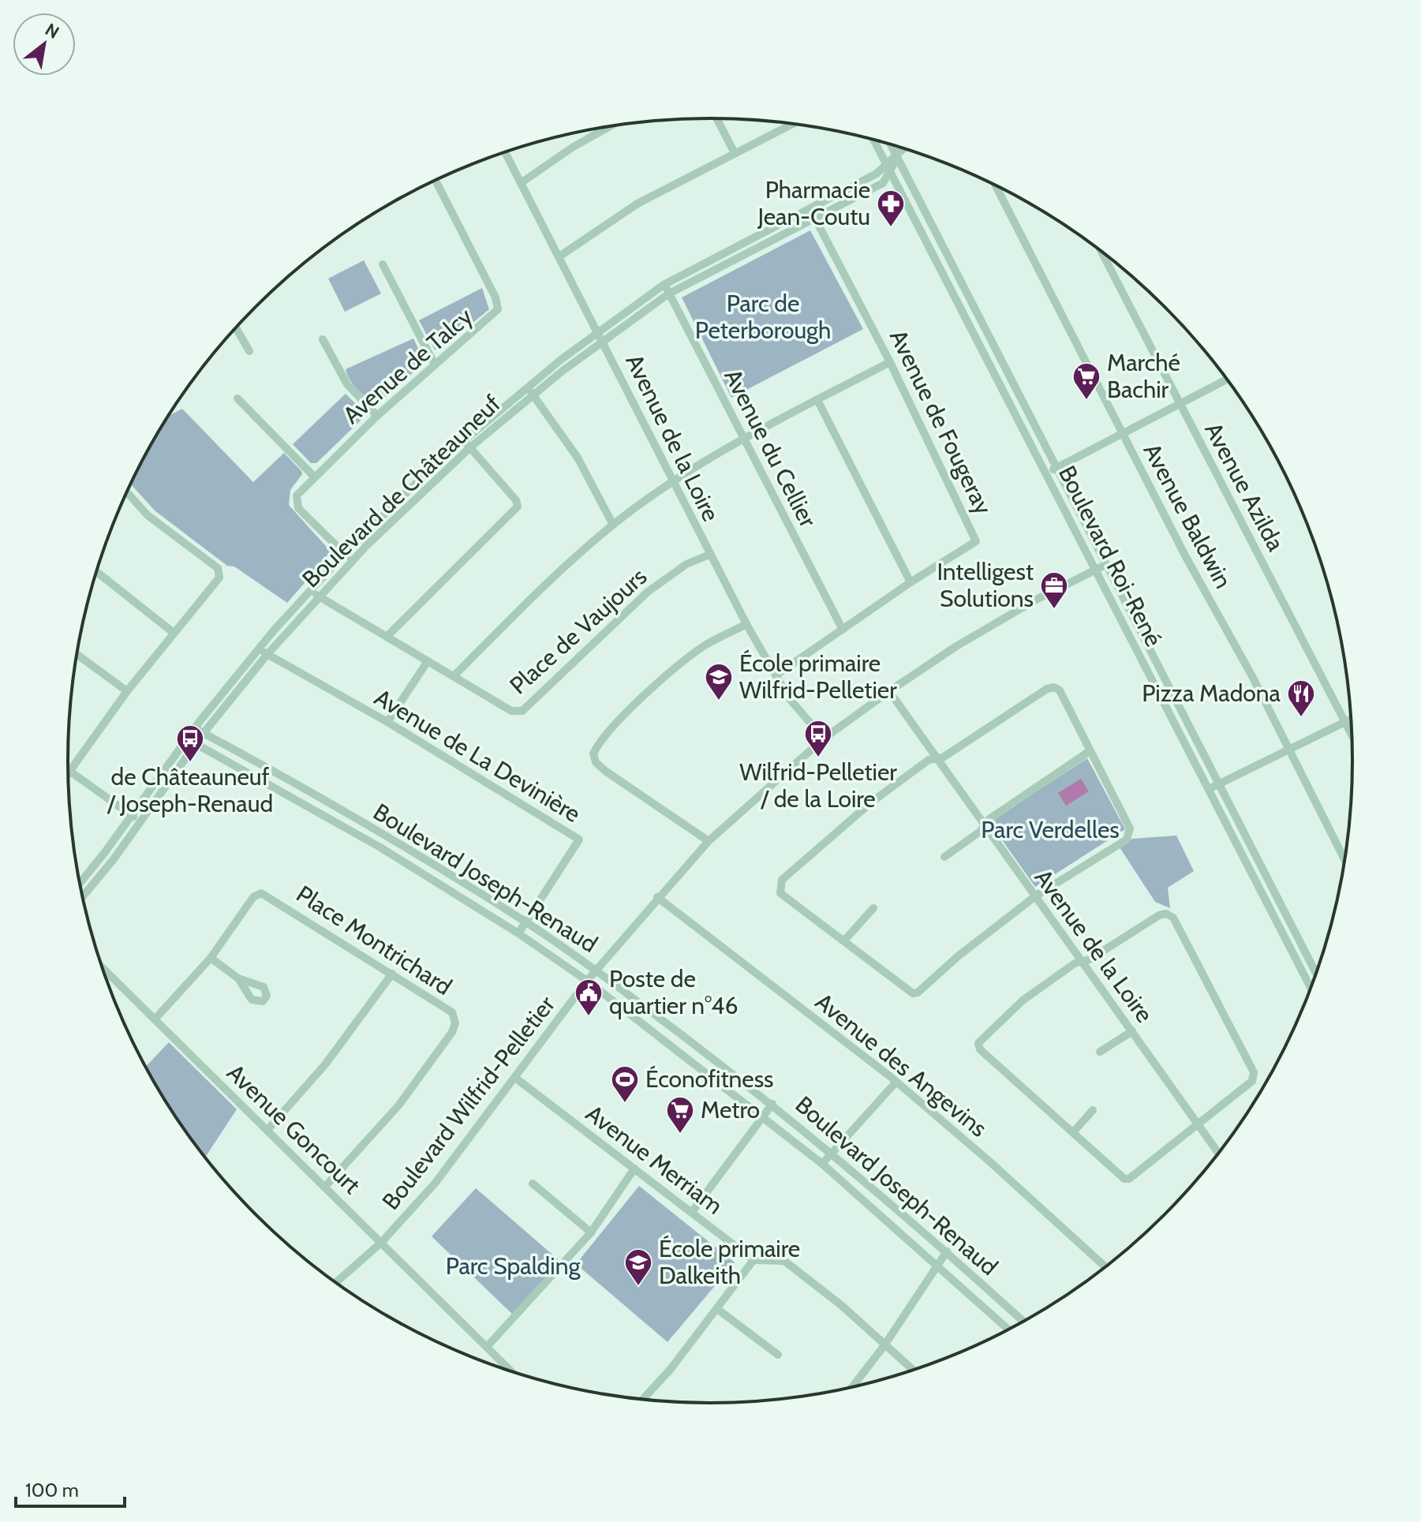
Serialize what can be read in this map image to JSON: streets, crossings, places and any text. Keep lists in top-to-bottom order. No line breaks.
{"streets":{"street":["Avenue de Talcy","Avenue de Fougeray","Avenue de la Loire","Avenue du Cellier","Avenue Azilda","Boulevard de Châteauneuf","Avenue Baldwin","Boulevard Roi-René","Place de Vaujours","Avenue de La Devinière","Boulevard Joseph-Renaud","Place Montrichard","Avenue des Angevins","Boulevard Wilfrid-Pelletier","Avenue Goncourt","Avenue Merriam"]},"crossings":[["Avenue de Talcy","Boulevard de Châteauneuf"],["Avenue de Fougeray","Avenue de la Loire"],["Avenue de Fougeray","Avenue du Cellier"],["Avenue de Fougeray","Boulevard de Châteauneuf"],["Avenue de la Loire","Boulevard de Châteauneuf"],["Avenue de la Loire","Place de Vaujours"],["Avenue de la Loire","Boulevard Wilfrid-Pelletier"],["Avenue du Cellier","Boulevard de Châteauneuf"],["Boulevard de Châteauneuf","Boulevard Roi-René"],["Boulevard de Châteauneuf","Place de Vaujours"],["Boulevard de Châteauneuf","Avenue de La Devinière"],["Boulevard de Châteauneuf","Boulevard Joseph-Renaud"],["Boulevard Roi-René","Boulevard Wilfrid-Pelletier"],["Avenue de La Devinière","Boulevard Joseph-Renaud"],["Boulevard Joseph-Renaud","Boulevard Wilfrid-Pelletier"],["Place Montrichard","Avenue Goncourt"],["Avenue des Angevins","Boulevard Wilfrid-Pelletier"],["Boulevard Wilfrid-Pelletier","Avenue Goncourt"],["Boulevard Wilfrid-Pelletier","Avenue Merriam"]],"parks":["Parc de Peterborough","Parc Verdelles","Parc Spalding"],"places":{"pharmacy":["Pharmacie Jean-Coutu"],"supermarket":["Marché Bachir","Metro"],"office":["Intelligest Solutions"],"school or university":["École primaire Wilfrid-Pelletier","École primaire Dalkeith"],"restaurant":["Pizza Madona"],"bus stop":["Wilfrid-Pelletier / de la Loire","de Châteauneuf / Joseph-Renaud"],"public building":["Poste de quartier n°46"],"sports":["Éconofitness"]},"scale_bar":"100 m","north":"top right"}
